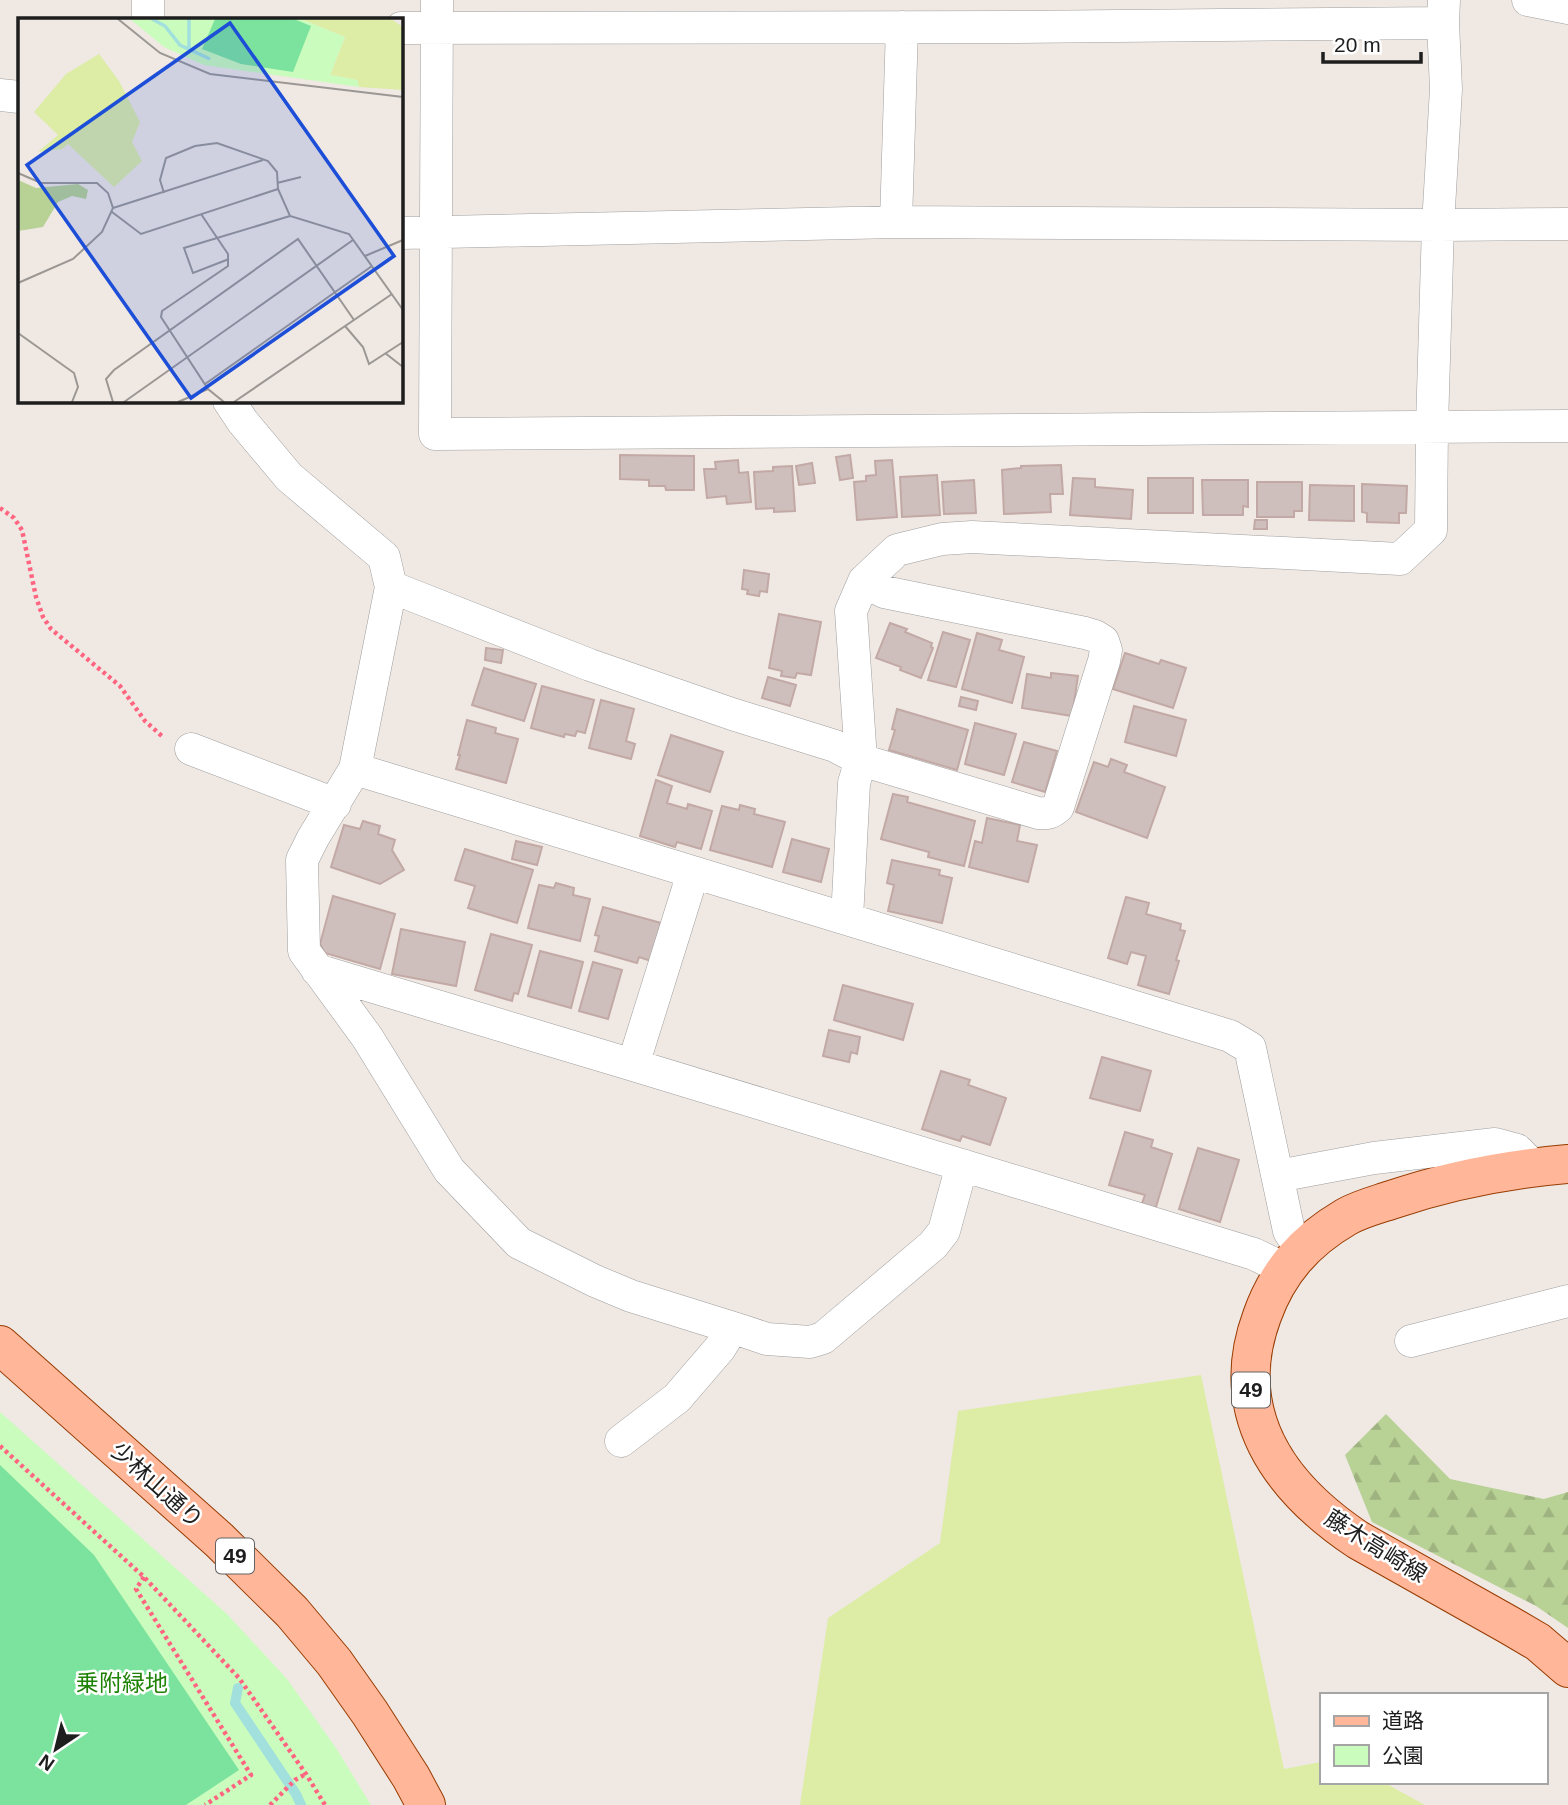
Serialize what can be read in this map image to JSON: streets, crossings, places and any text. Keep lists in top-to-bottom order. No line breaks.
{"streets":{"main road":["49","少林山通り","藤木高崎線"]},"parks":["乗附緑地"],"legend":["道路","公園"],"scale_bar":"20 m","north":"bottom left"}
